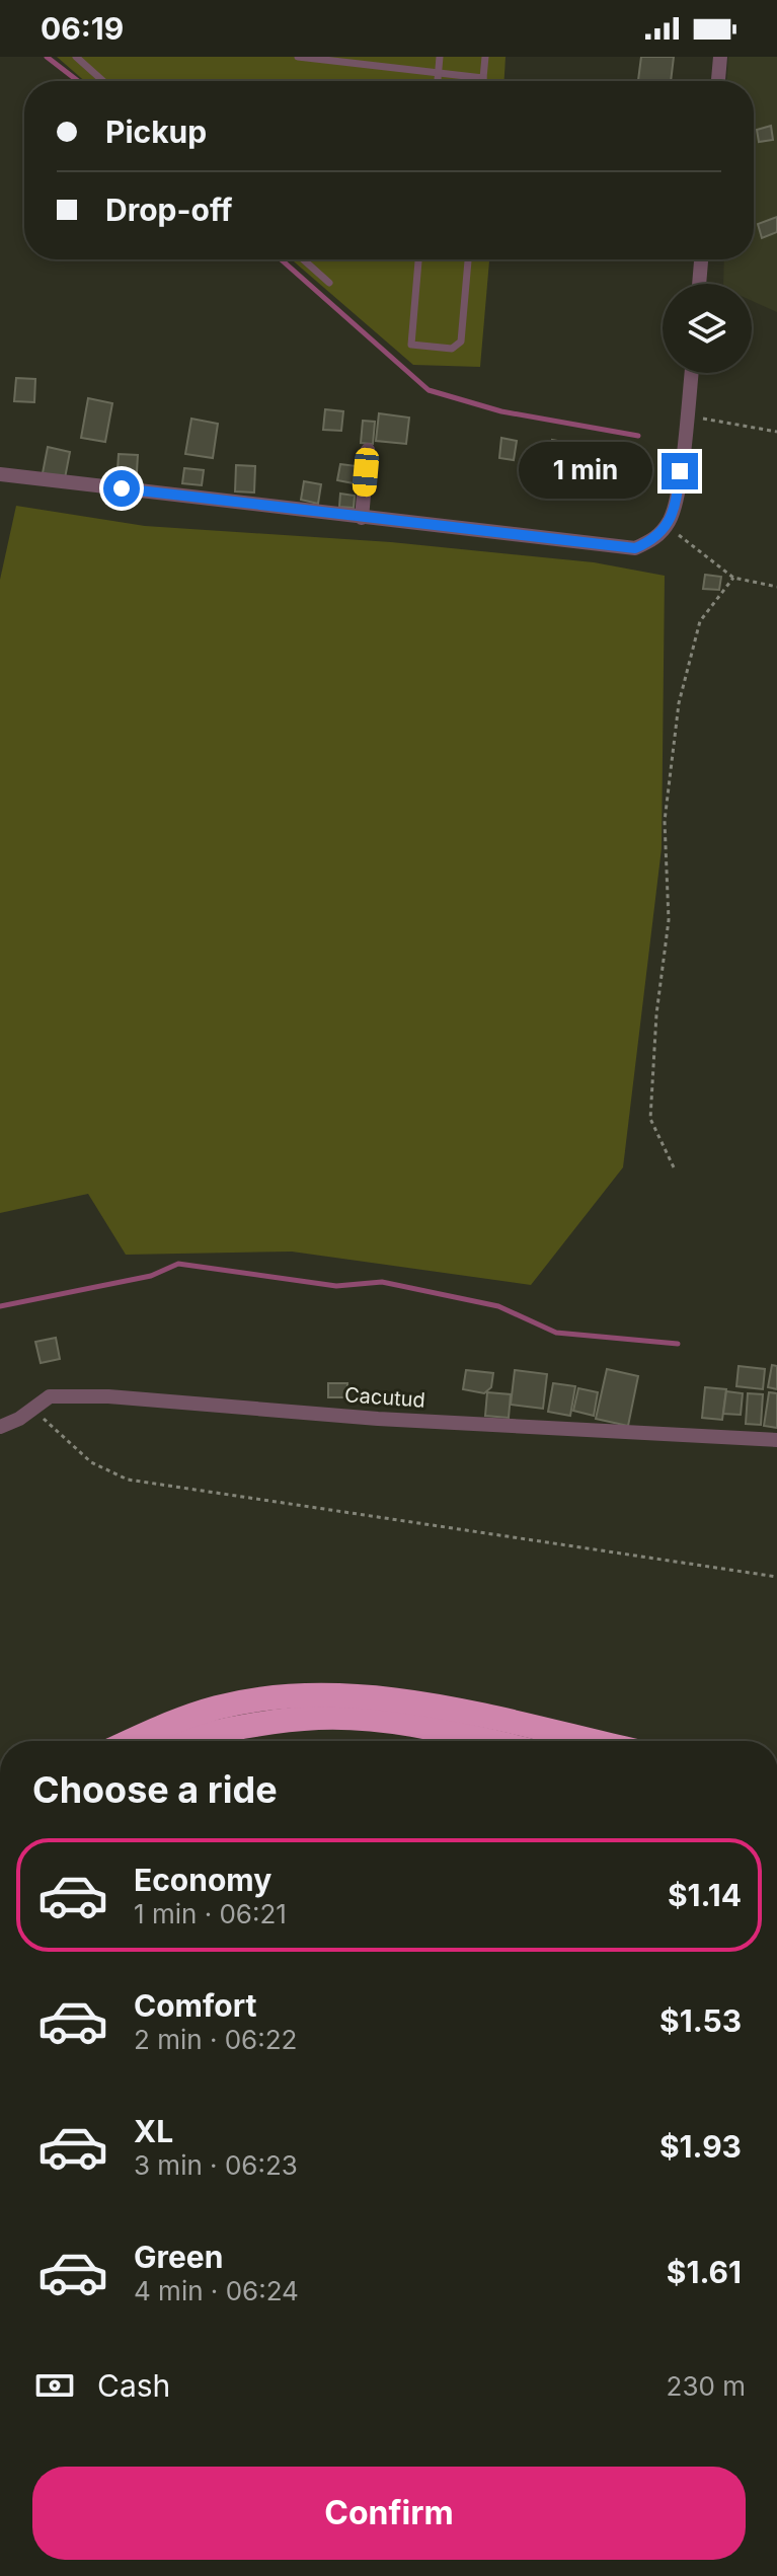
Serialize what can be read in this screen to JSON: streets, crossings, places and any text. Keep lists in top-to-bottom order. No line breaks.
{"streets":{"street":["Cacutud"]},"page":{"status":"06:19","banner":["Pickup","Drop-off"],"bubble":"1 min","heading":"Choose a ride","list":[{"name":"Economy","note":"1 min · 06:21","value":"$1.14"},{"name":"Comfort","note":"2 min · 06:22","value":"$1.53"},{"name":"XL","note":"3 min · 06:23","value":"$1.93"},{"name":"Green","note":"4 min · 06:24","value":"$1.61"}],"pay":["Cash","230 m"],"buttons":"Confirm"}}
